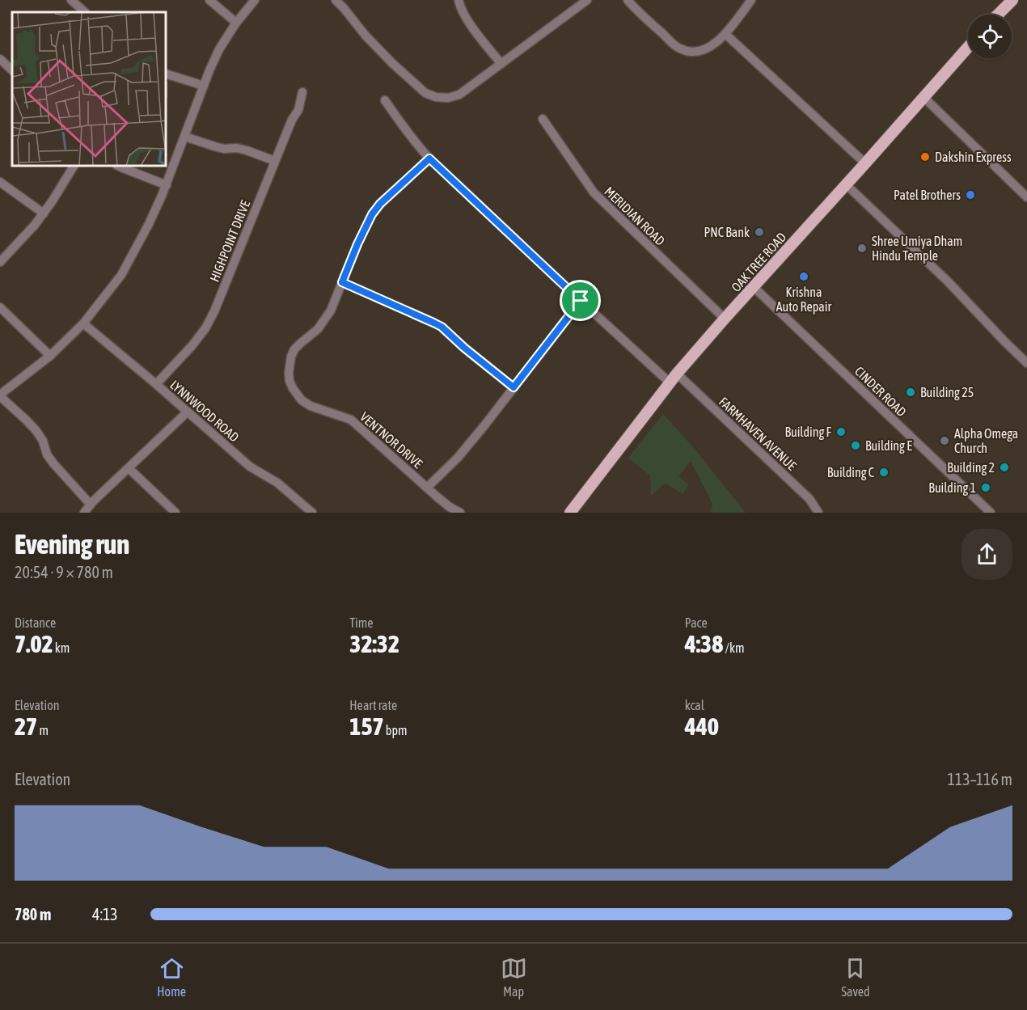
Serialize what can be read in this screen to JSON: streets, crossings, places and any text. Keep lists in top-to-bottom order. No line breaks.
{"streets":{"main road":["OAK TREE ROAD"],"street":["MERIDIAN ROAD","HIGHPOINT DRIVE","CINDER ROAD","LYNNWOOD ROAD","FARMHAVEN AVENUE","VENTNOR DRIVE"]},"crossings":[["MERIDIAN ROAD","OAK TREE ROAD"],["HIGHPOINT DRIVE","LYNNWOOD ROAD"],["OAK TREE ROAD","CINDER ROAD"],["OAK TREE ROAD","FARMHAVEN AVENUE"],["FARMHAVEN AVENUE","VENTNOR DRIVE"]],"places":["Dakshin Express","Patel Brothers","PNC Bank","Shree Umiya Dham Hindu Temple","Krishna Auto Repair","Building 25","Building F","Alpha Omega Church","Building E","Building 2","Building C","Building 1"],"page":{"heading":["Evening run","20:54 · 9 × 780 m"],"stats":[["Distance","7.02 km"],["Time","32:32"],["Pace","4:38 /km"],["Elevation","27 m"],["Heart rate","157 bpm"],["kcal","440"]],"chart":["Elevation","113–116 m"],"list":[{"name":"780 m","note":"4:13"}],"tabs":["Home","Map","Saved"]}}
